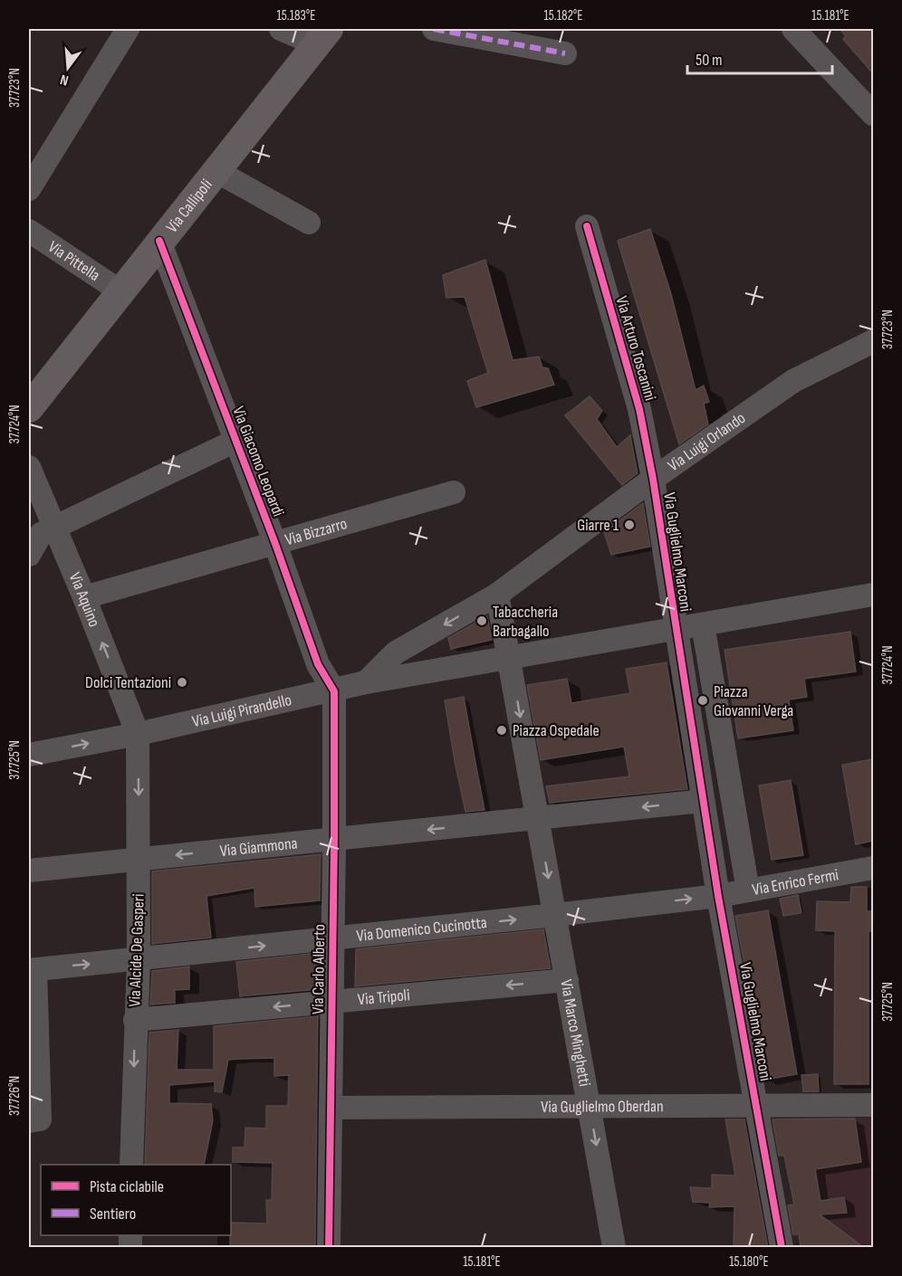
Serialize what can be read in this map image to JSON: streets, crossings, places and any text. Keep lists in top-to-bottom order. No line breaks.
{"streets":{"main road":["Via Callipoli"],"street":["Via Pittella","Via Arturo Toscanini","Via Luigi Orlando","Via Giacomo Leopardi","Via Bizzarro","Via Guglielmo Marconi","Via Aquino","Via Luigi Pirandello","Via Giammona","Via Enrico Fermi","Via Domenico Cucinotta","Via Alcide De Gasperi","Via Carlo Alberto","Via Tripoli","Via Marco Minghetti","Via Guglielmo Oberdan"]},"crossings":[["Via Callipoli","Via Pittella"],["Via Callipoli","Via Giacomo Leopardi"],["Via Arturo Toscanini","Via Luigi Orlando"],["Via Arturo Toscanini","Via Guglielmo Marconi"],["Via Luigi Orlando","Via Guglielmo Marconi"],["Via Luigi Orlando","Via Luigi Pirandello"],["Via Luigi Orlando","Via Marco Minghetti"],["Via Giacomo Leopardi","Via Bizzarro"],["Via Giacomo Leopardi","Via Luigi Pirandello"],["Via Giacomo Leopardi","Via Carlo Alberto"],["Via Bizzarro","Via Aquino"],["Via Guglielmo Marconi","Via Luigi Pirandello"],["Via Guglielmo Marconi","Via Enrico Fermi"],["Via Guglielmo Marconi","Via Domenico Cucinotta"],["Via Guglielmo Marconi","Via Guglielmo Oberdan"],["Via Aquino","Via Luigi Pirandello"],["Via Aquino","Via Alcide De Gasperi"],["Via Luigi Pirandello","Via Alcide De Gasperi"],["Via Luigi Pirandello","Via Carlo Alberto"],["Via Luigi Pirandello","Via Marco Minghetti"],["Via Giammona","Via Alcide De Gasperi"],["Via Giammona","Via Carlo Alberto"],["Via Giammona","Via Marco Minghetti"],["Via Enrico Fermi","Via Domenico Cucinotta"],["Via Domenico Cucinotta","Via Alcide De Gasperi"],["Via Domenico Cucinotta","Via Carlo Alberto"],["Via Domenico Cucinotta","Via Marco Minghetti"],["Via Alcide De Gasperi","Via Tripoli"],["Via Carlo Alberto","Via Tripoli"],["Via Carlo Alberto","Via Guglielmo Oberdan"],["Via Tripoli","Via Marco Minghetti"],["Via Marco Minghetti","Via Guglielmo Oberdan"]],"one_way":["Via Aquino","Via Giammona","Via Domenico Cucinotta","Via Tripoli"],"places":["Giarre 1","Tabaccheria Barbagallo","Dolci Tentazioni","Piazza Giovanni Verga","Piazza Ospedale"],"legend":["Pista ciclabile","Sentiero"],"scale_bar":"50 m","north":"bottom","coordinates":["15.183°E","15.182°E","15.181°E","37.723°N","37.724°N","37.725°N","37.726°N","15.180°E"]}
